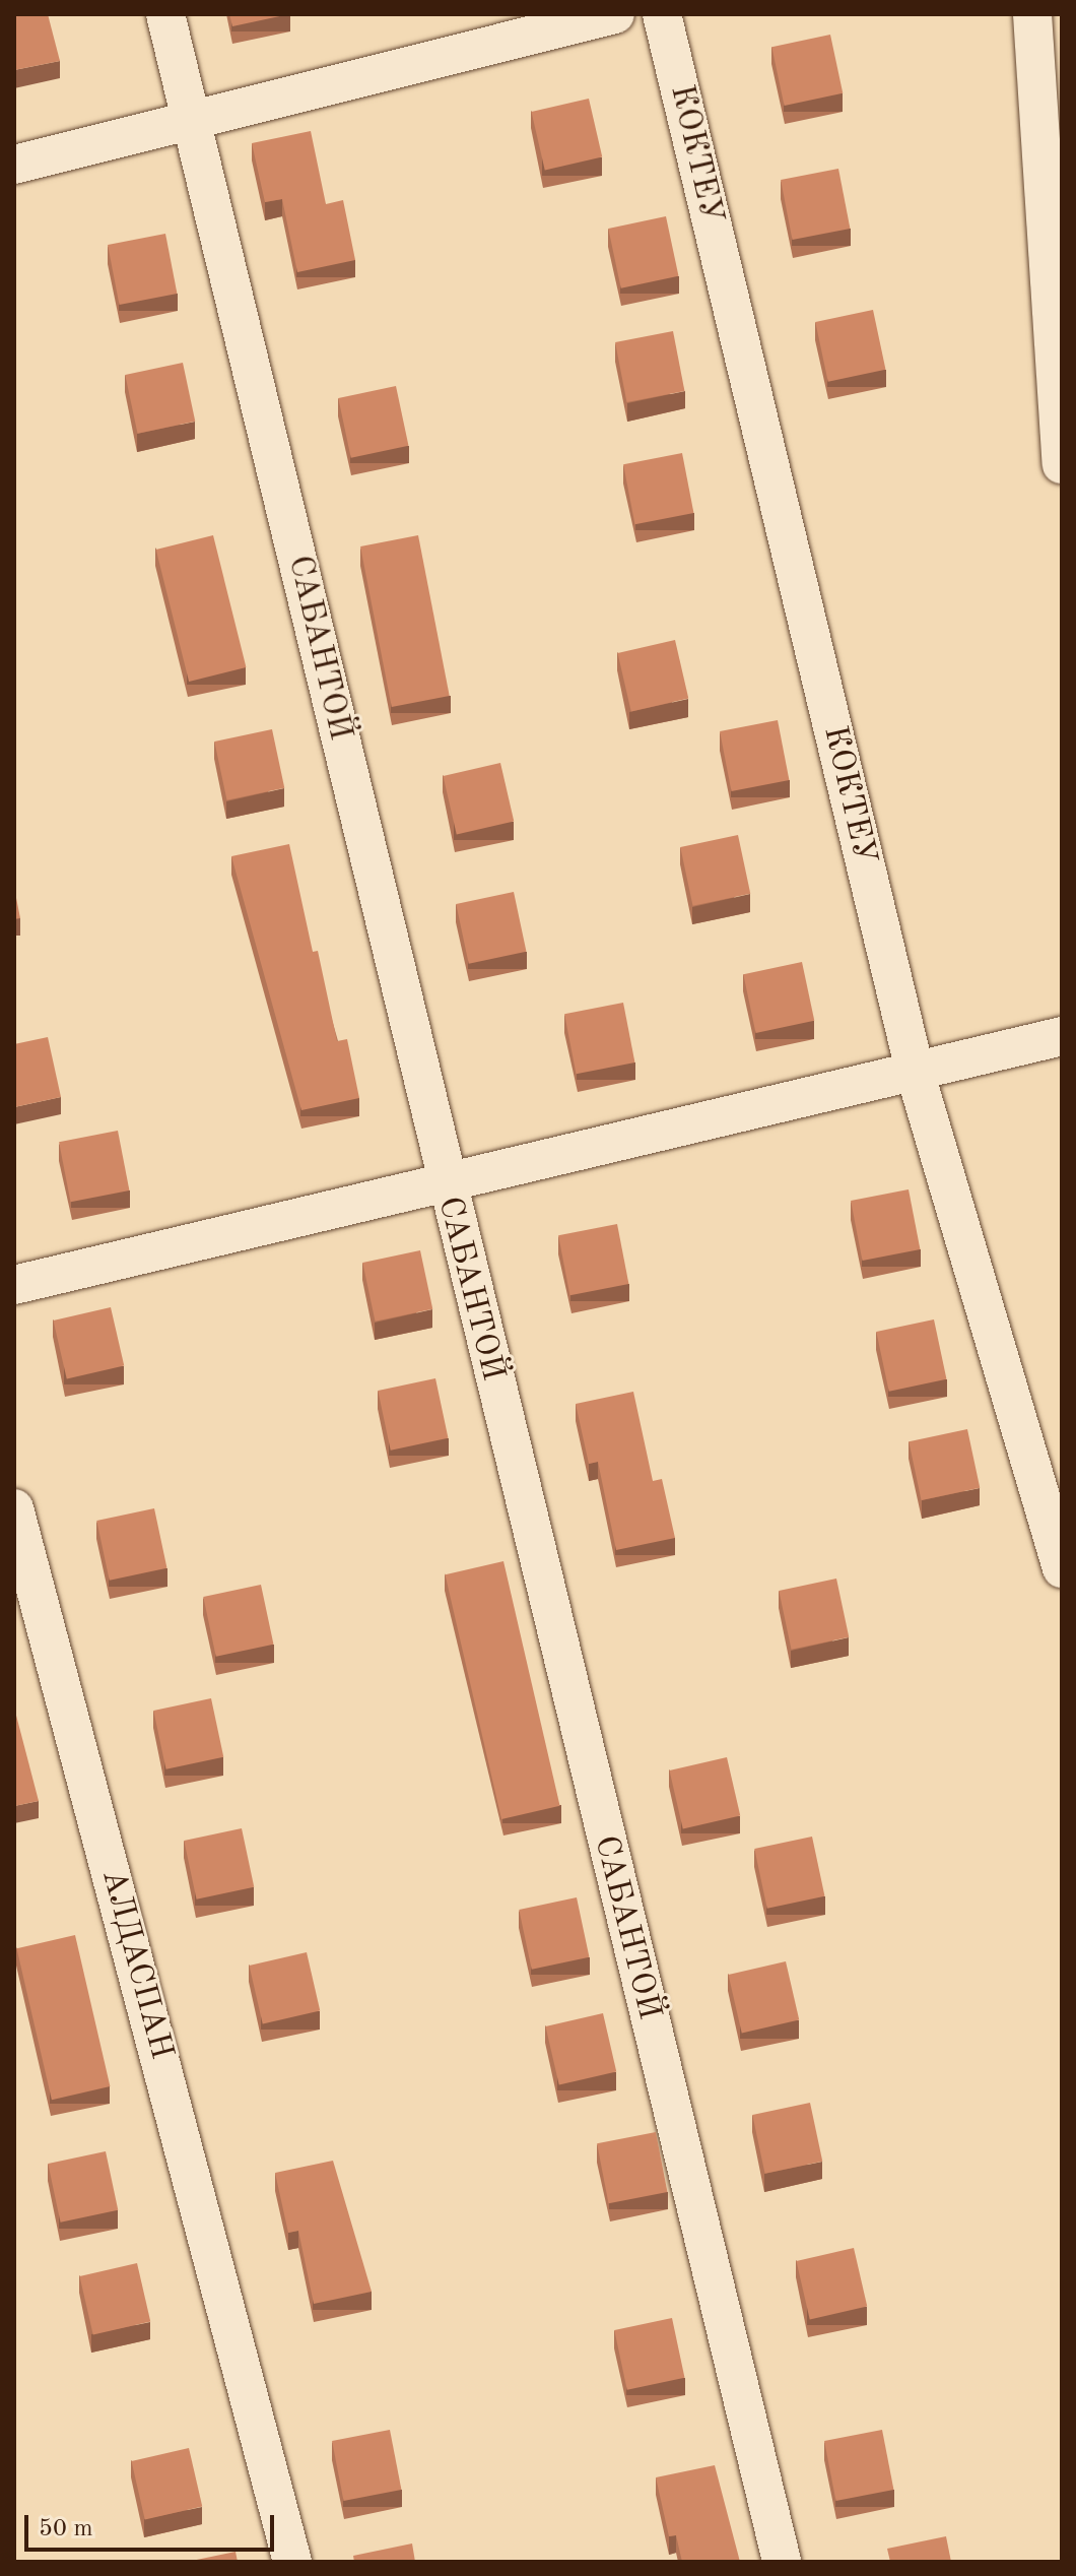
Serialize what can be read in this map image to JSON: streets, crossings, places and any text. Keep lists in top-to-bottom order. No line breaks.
{"streets":{"street":["КОКТЕУ","САБАНТОЙ","АЛДАСПАН"]},"scale_bar":"50 m"}
